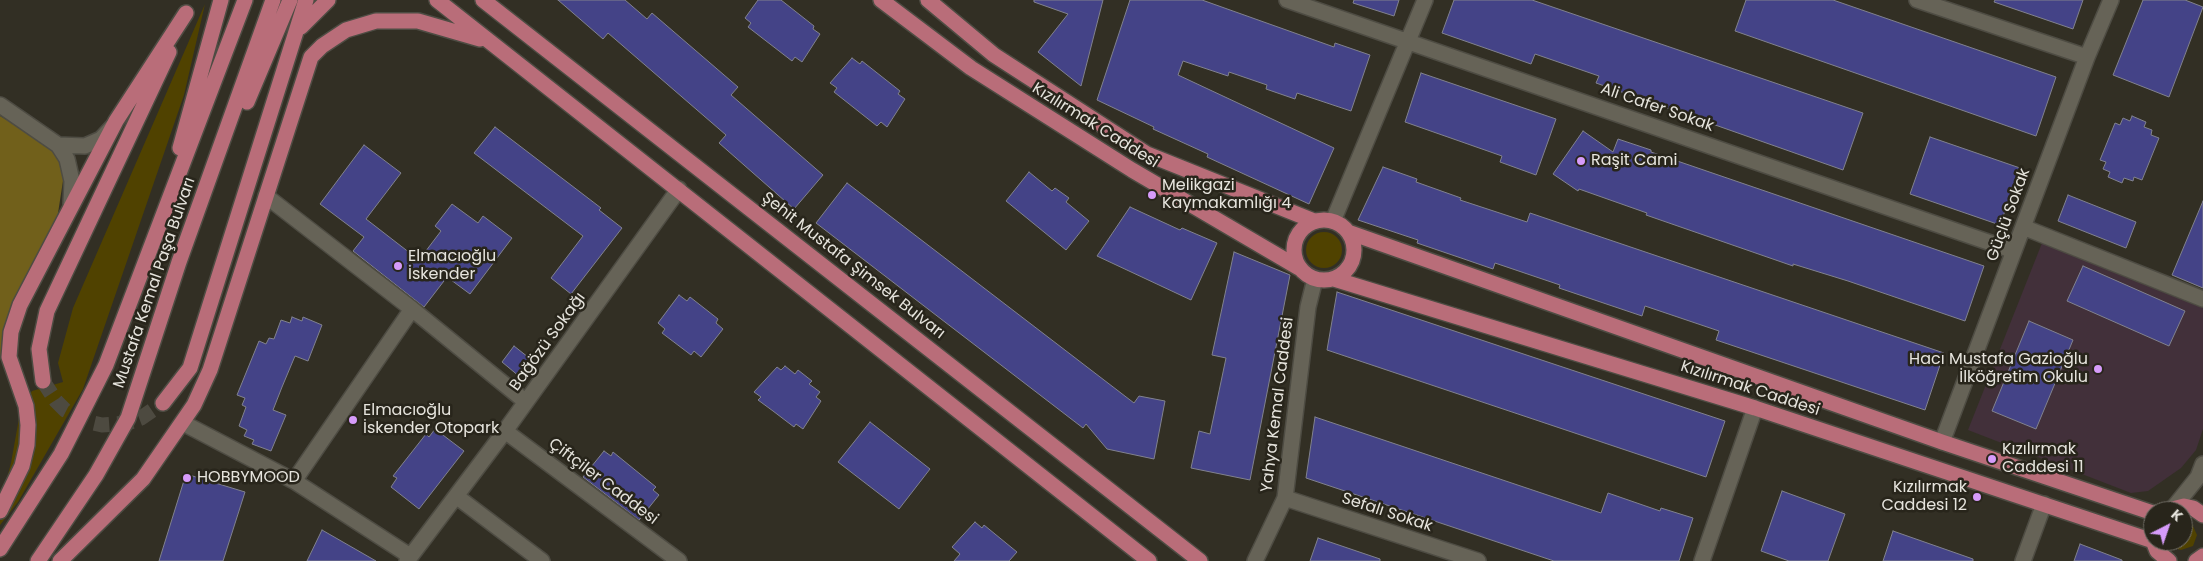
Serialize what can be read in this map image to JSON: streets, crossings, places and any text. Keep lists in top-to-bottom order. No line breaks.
{"streets":{"main road":["Kızılırmak Caddesi","Şehit Mustafa Şimsek Bulvarı","Mustafa Kemal Paşa Bulvarı"],"street":["Ali Cafer Sokak","Güçlü Sokak","Bağözü Sokağı","Yahya Kemal Caddesi","Çiftçiler Caddesi","Sefalı Sokak"]},"crossings":[["Ali Cafer Sokak","Güçlü Sokak"],["Kızılırmak Caddesi","Güçlü Sokak"],["Kızılırmak Caddesi","Yahya Kemal Caddesi"],["Bağözü Sokağı","Çiftçiler Caddesi"],["Yahya Kemal Caddesi","Sefalı Sokak"]],"places":["Raşit Cami","Melikgazi Kaymakamlığı 4","Elmacıoğlu İskender","Hacı Mustafa Gazioğlu İlköğretim Okulu","Elmacıoğlu İskender Otopark","Kızılırmak Caddesi 11","HOBBYMOOD","Kızılırmak Caddesi 12"],"north":"top right"}
